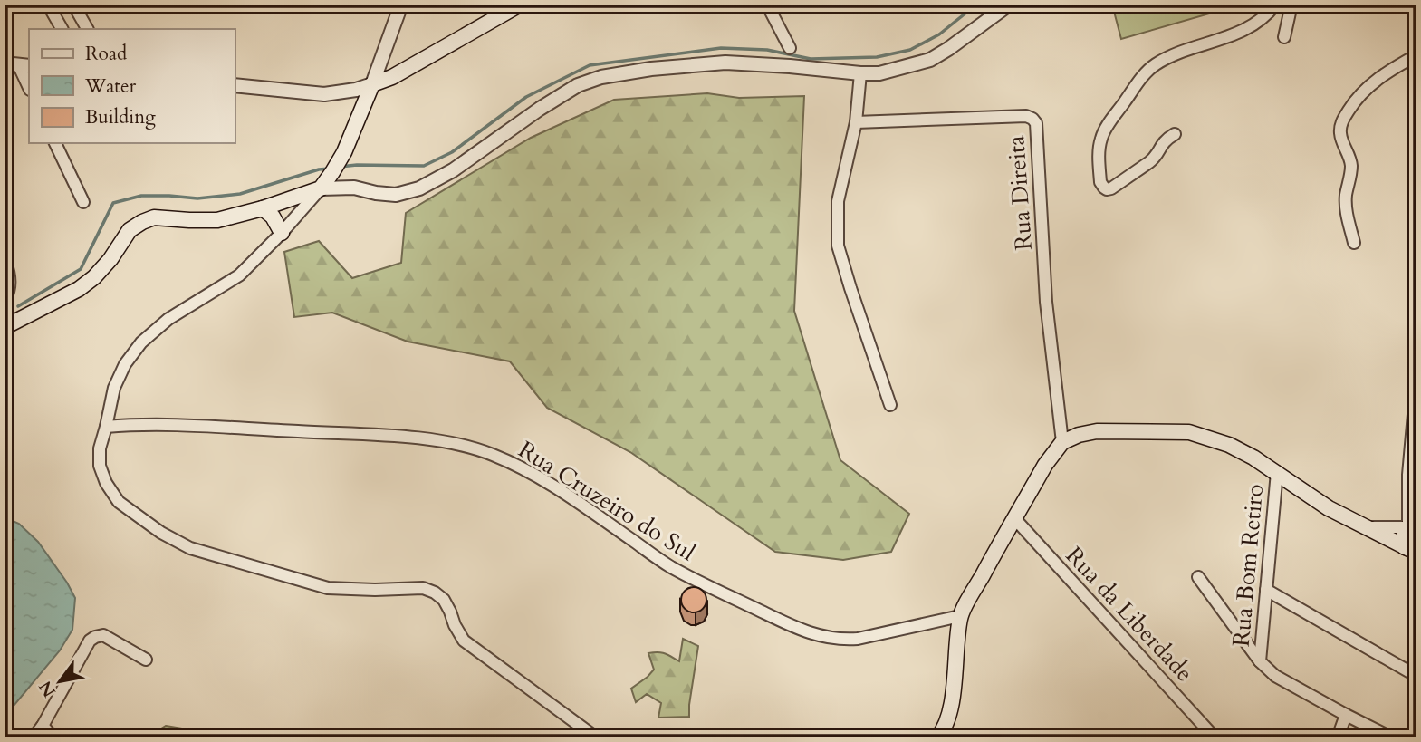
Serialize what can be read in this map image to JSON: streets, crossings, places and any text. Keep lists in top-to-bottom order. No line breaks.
{"streets":{"street":["Rua Direita","Rua Cruzeiro do Sul","Rua Bom Retiro","Rua da Liberdade"]},"legend":["Road","Water","Building"],"north":"bottom left"}
